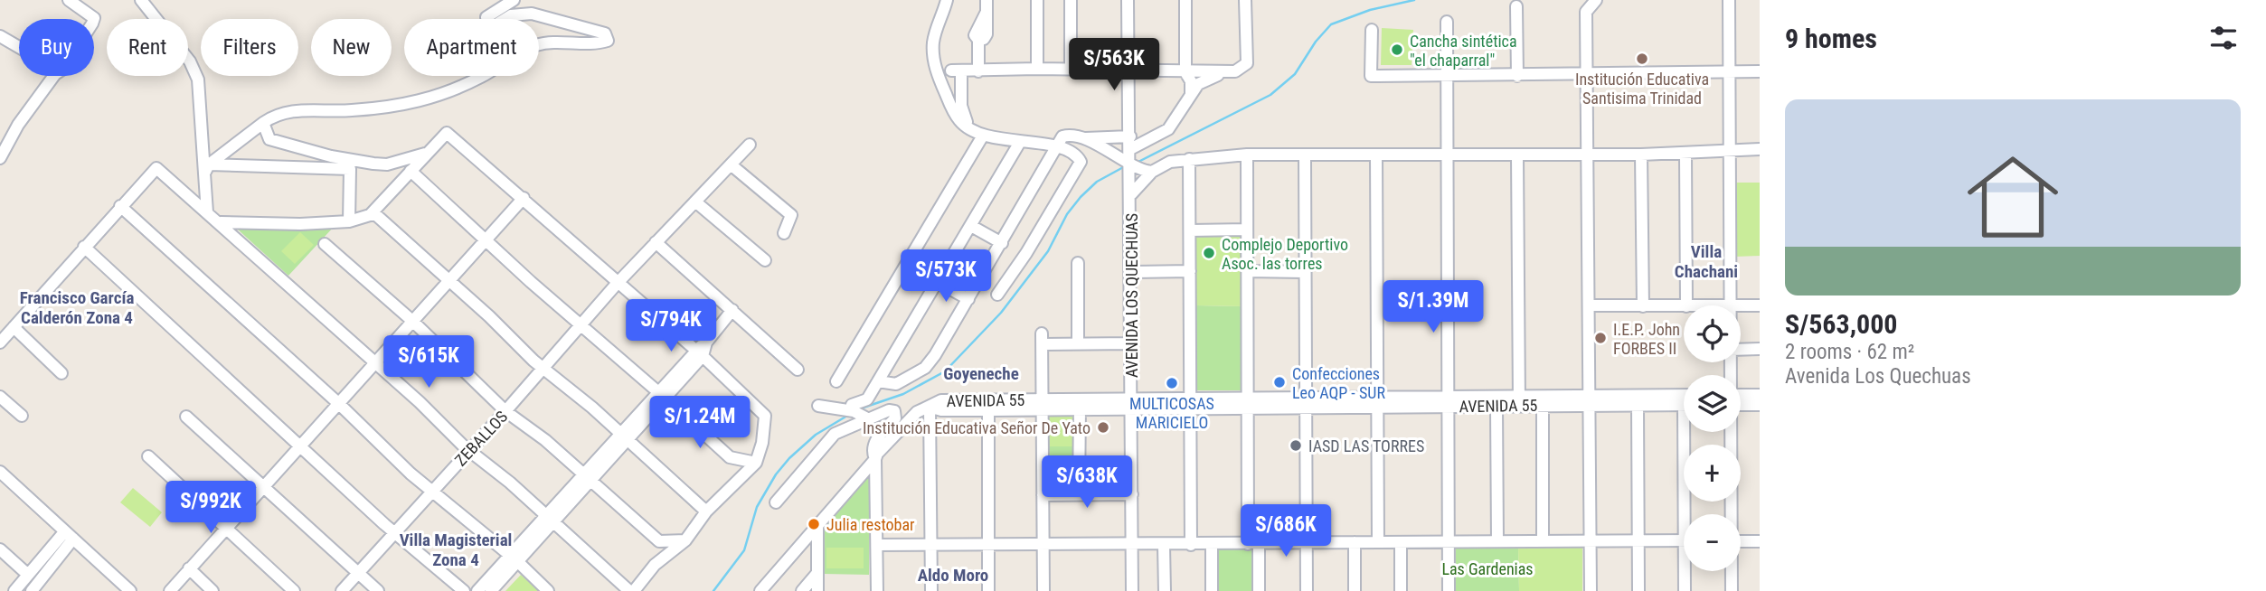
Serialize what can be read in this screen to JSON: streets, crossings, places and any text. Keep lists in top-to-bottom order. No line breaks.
{"streets":{"street":["AVENIDA LOS QUECHUAS","AVENIDA 55","ZEBALLOS"]},"crossings":[["AVENIDA LOS QUECHUAS","AVENIDA 55"]],"districts":["Villa Chachani","Francisco García Calderón Zona 4","Goyeneche","Villa Magisterial Zona 4","Aldo Moro"],"parks":["Las Gardenias"],"places":["Cancha sintética \"el chaparral\"","Institución Educativa Santisima Trinidad","Complejo Deportivo Asoc. las torres","I.E.P. John FORBES II","Confecciones Leo AQP - SUR","MULTICOSAS MARICIELO","Institución Educativa Señor De Yato","IASD LAS TORRES","Julia restobar"],"page":{"heading":"9 homes","chip":["Buy","Rent","Filters","New","Apartment"],"price":["S/563K","S/573K","S/1.39M","S/794K","S/615K","S/1.24M","S/638K","S/992K","S/686K"],"list":[{"name":"S/563,000","note":"2 rooms · 62 m² · Avenida Los Quechuas"}],"map_buttons":["+","−"]}}
